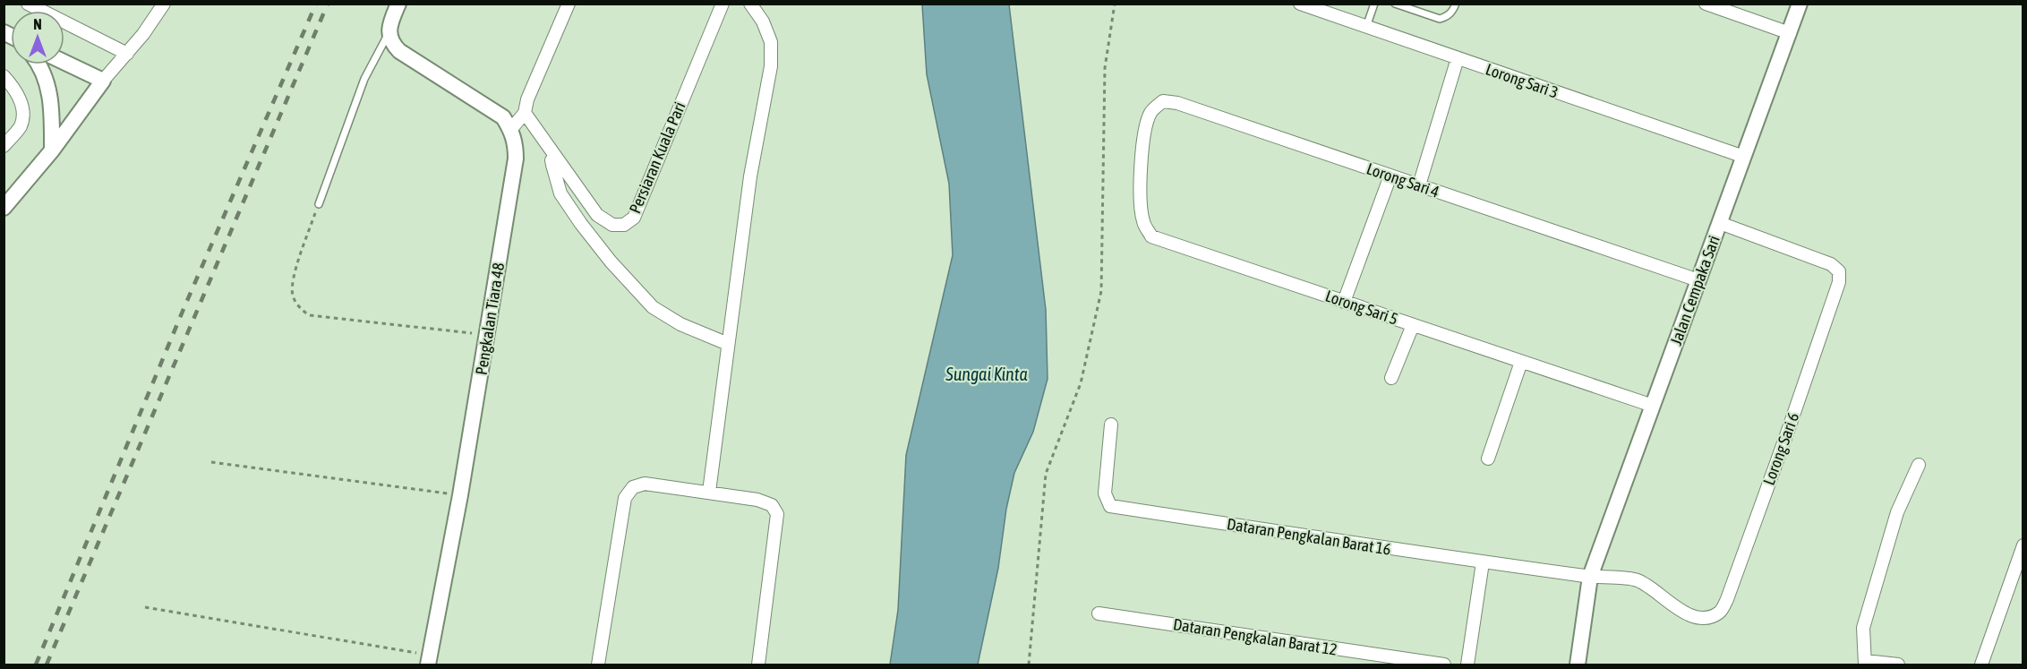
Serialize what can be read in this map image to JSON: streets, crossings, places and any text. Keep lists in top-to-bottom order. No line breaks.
{"streets":{"street":["Lorong Sari 3","Persiaran Kuala Pari","Lorong Sari 4","Jalan Cempaka Sari","Lorong Sari 5","Pengkalan Tiara 48","Lorong Sari 6","Dataran Pengkalan Barat 16","Dataran Pengkalan Barat 12"]},"crossings":[["Lorong Sari 3","Jalan Cempaka Sari"],["Lorong Sari 4","Jalan Cempaka Sari"],["Lorong Sari 4","Lorong Sari 5"],["Jalan Cempaka Sari","Lorong Sari 5"],["Jalan Cempaka Sari","Lorong Sari 6"],["Jalan Cempaka Sari","Dataran Pengkalan Barat 16"],["Lorong Sari 6","Dataran Pengkalan Barat 16"]],"water":["Sungai Kinta"],"north":"top"}
